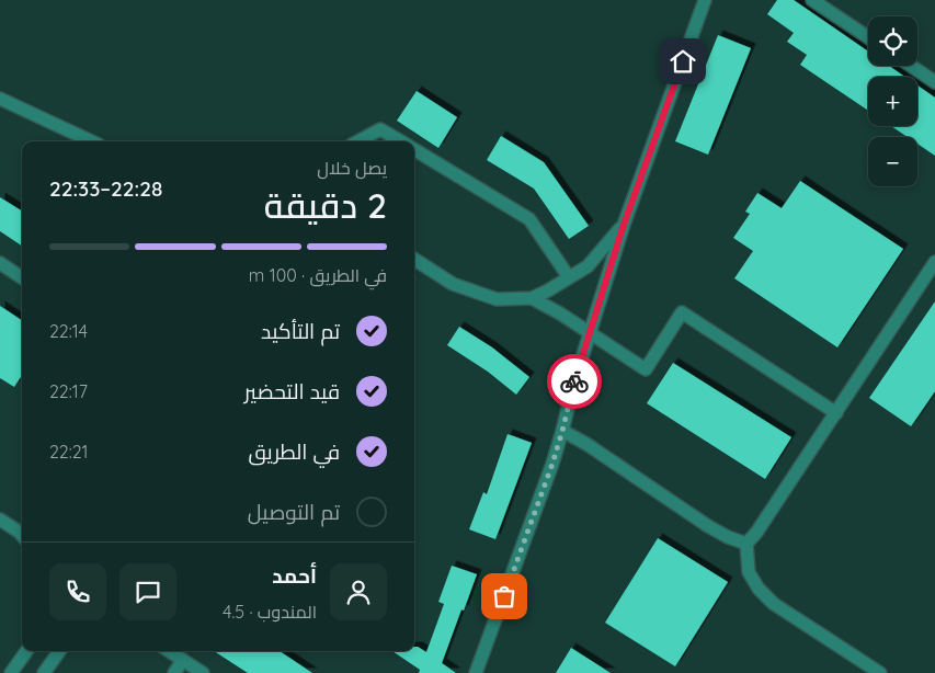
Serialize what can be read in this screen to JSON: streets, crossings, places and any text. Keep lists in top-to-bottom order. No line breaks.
{"page":{"map_buttons":["+","−"],"heading":["2 دقيقة","يصل خلال","22:28–22:33"],"panel":["أحمد","المندوب · 4.5"],"bar":"في الطريق · 100 m","list":[["تم التأكيد","22:14"],["قيد التحضير","22:17"],["في الطريق","22:21"],"تم التوصيل"]}}
